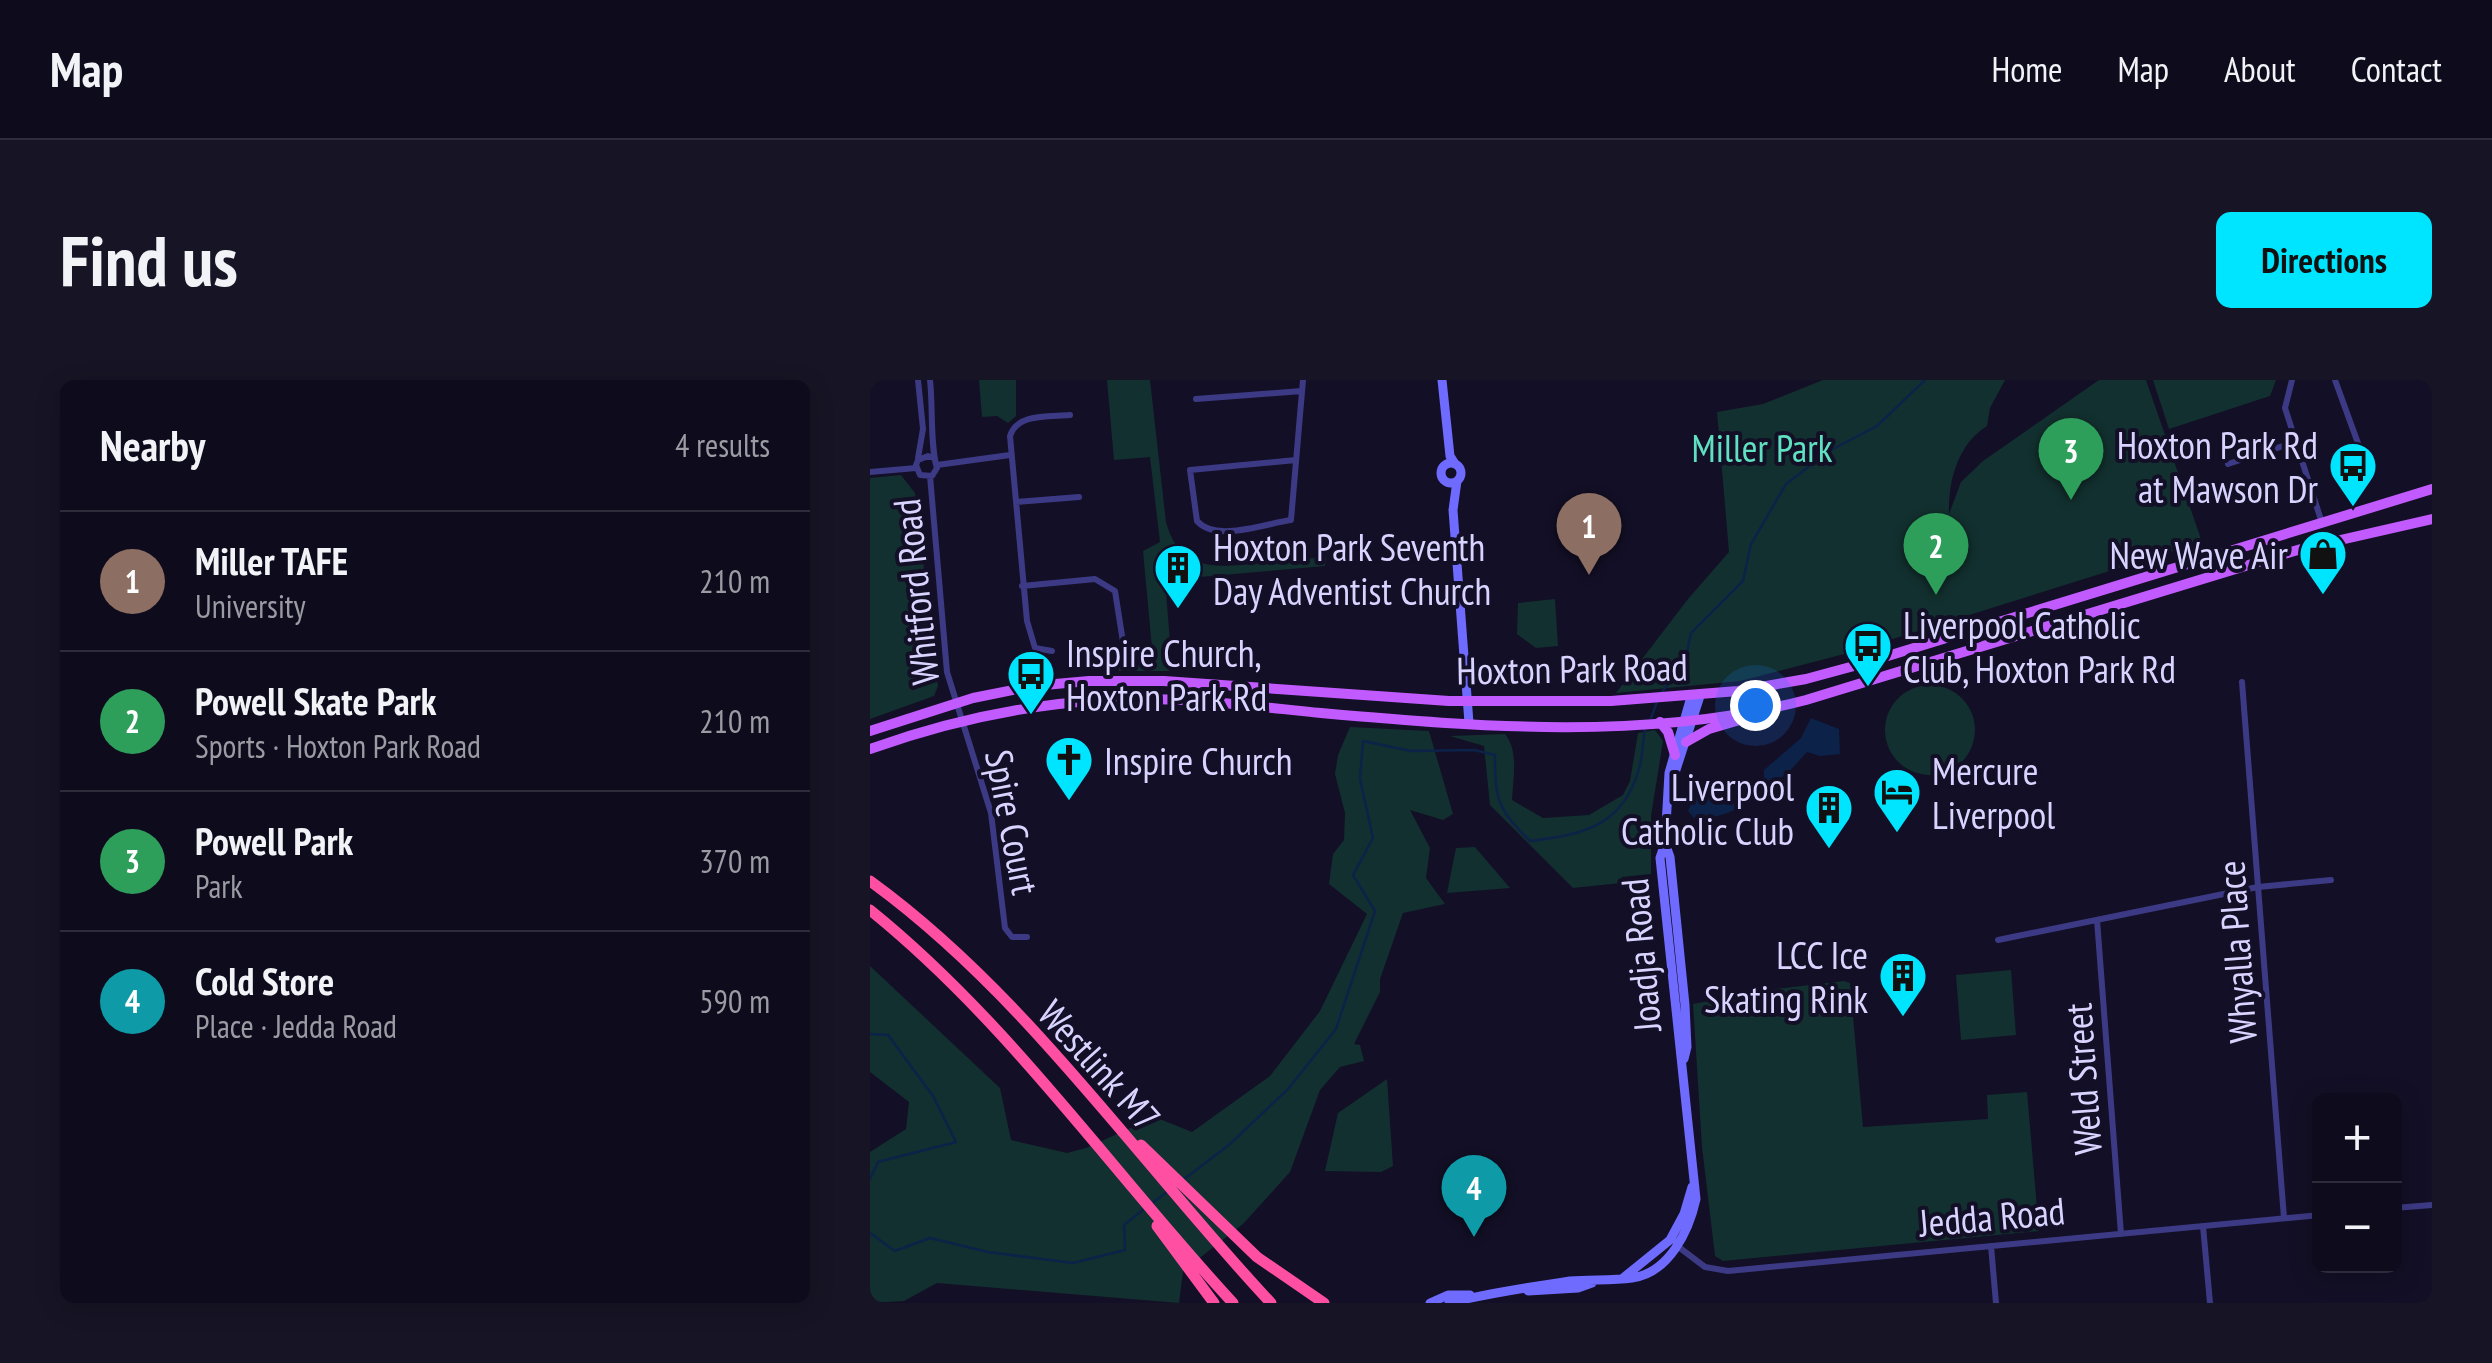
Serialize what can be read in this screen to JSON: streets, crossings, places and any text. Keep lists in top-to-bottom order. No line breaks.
{"streets":{"highway":["Westlink M7"],"main road":["Hoxton Park Road","Joadja Road"],"street":["Whitford Road","Spire Court","Whyalla Place","Weld Street","Jedda Road"]},"crossings":[["Whitford Road","Hoxton Park Road"],["Whitford Road","Spire Court"],["Hoxton Park Road","Spire Court"],["Hoxton Park Road","Joadja Road"],["Whyalla Place","Jedda Road"],["Joadja Road","Jedda Road"],["Weld Street","Jedda Road"]],"parks":["Miller Park"],"places":{"bus stop":["Hoxton Park Rd at Mawson Dr","Liverpool Catholic Club, Hoxton Park Rd","Inspire Church, Hoxton Park Rd"],"shop":["New Wave Air"],"building":["Hoxton Park Seventh Day Adventist Church","Liverpool Catholic Club","LCC Ice Skating Rink"],"church":["Inspire Church"],"hotel":["Mercure Liverpool"]},"page":{"header":"Map","nav":["Home","Map","About","Contact"],"buttons":"Directions","title":"Find us","heading":["Nearby","4 results"],"pins":["3","1","2","4"],"list":[{"mark":"1","name":"Miller TAFE","note":"University","value":"210 m"},{"mark":"2","name":"Powell Skate Park","note":"Sports · Hoxton Park Road","value":"210 m"},{"mark":"3","name":"Powell Park","note":"Park","value":"370 m"},{"mark":"4","name":"Cold Store","note":"Place · Jedda Road","value":"590 m"}],"map_buttons":["+","−"]}}
